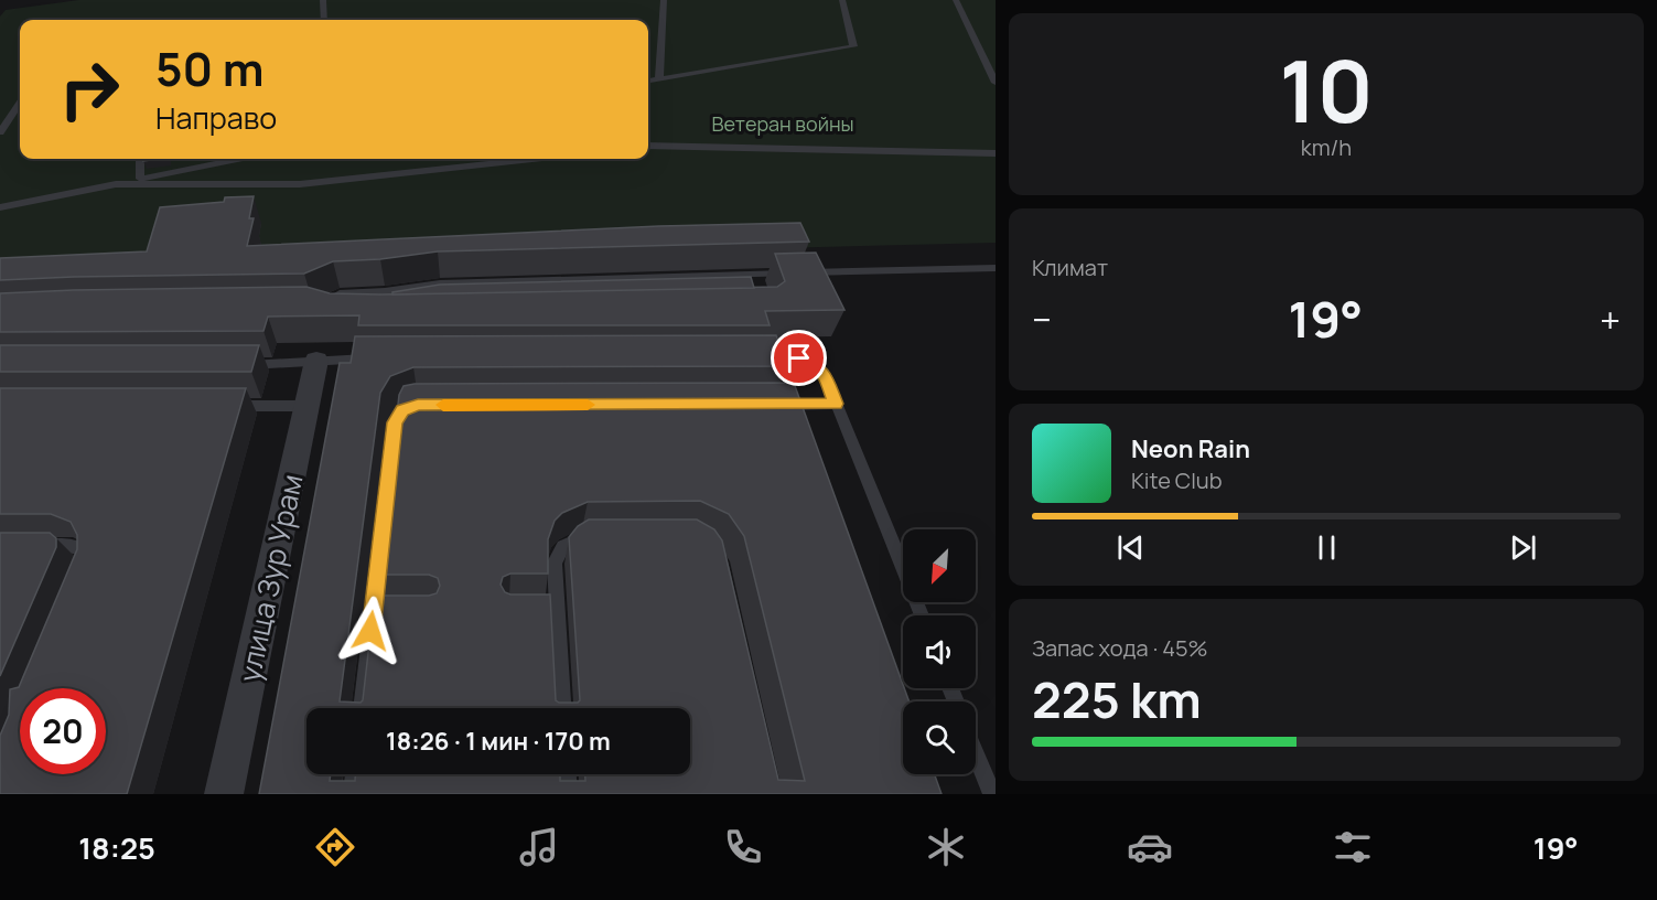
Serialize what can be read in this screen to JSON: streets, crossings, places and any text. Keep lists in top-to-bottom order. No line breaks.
{"streets":{"street":["улица Зур Урам"]},"parks":["Ветеран войны"],"north":"bottom left","page":{"tile":[["10","km/h"],"Климат",["Запас хода · 45%","225 km"]],"turn":["50 m","Направо"],"heat":["−","19°","+"],"song":["Neon Rain","Kite Club"],"limit":"20","trip":"18:26 · 1 мин · 170 m","tabs":["18:25","19°"]}}
